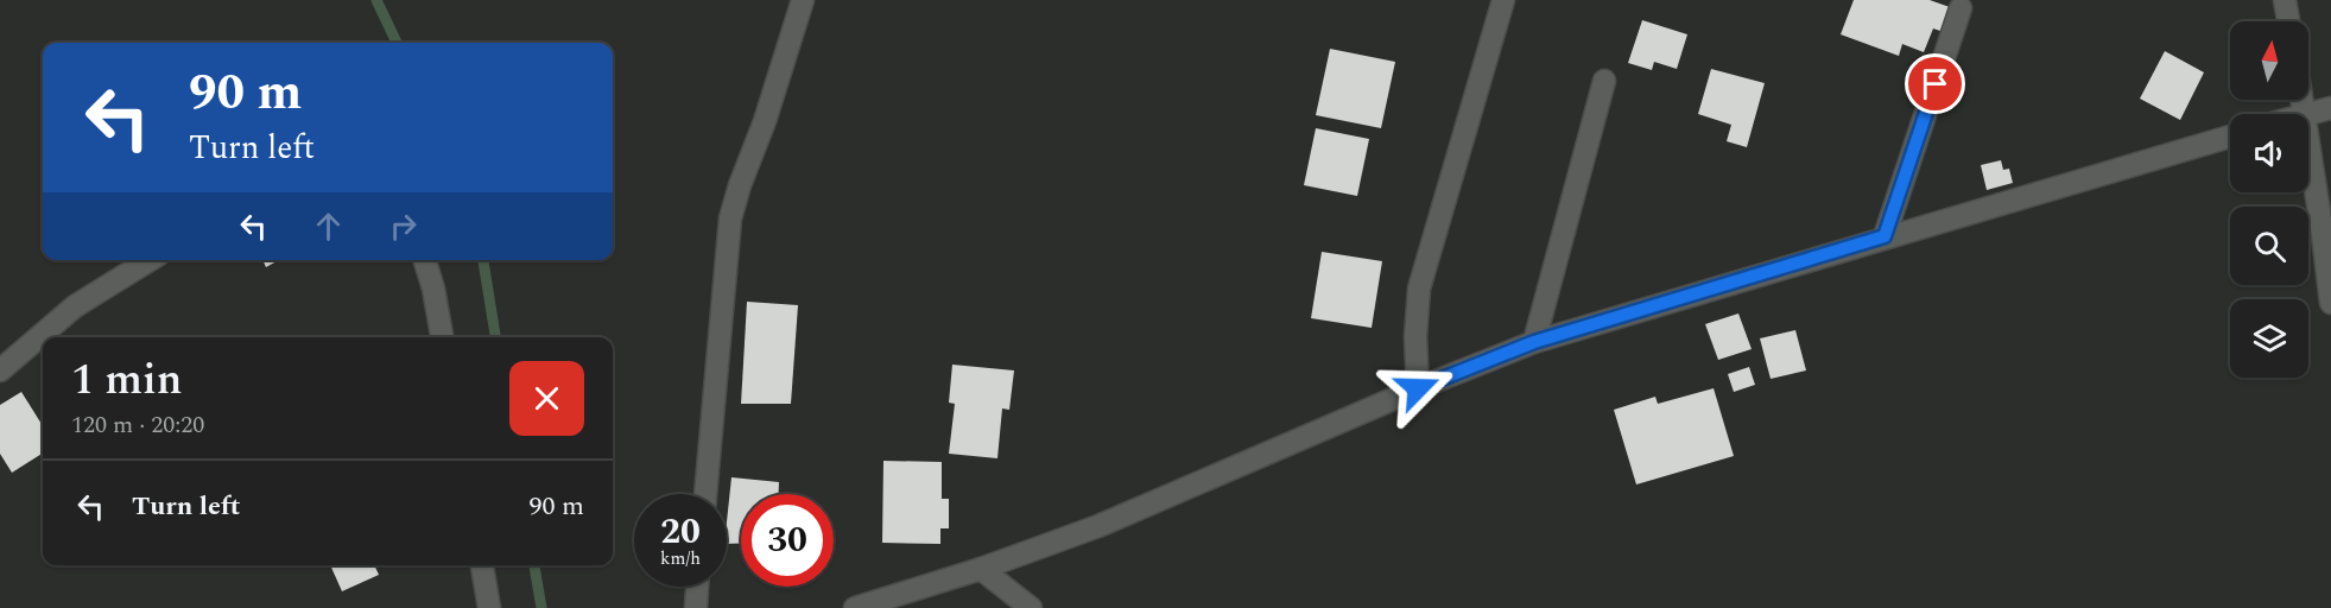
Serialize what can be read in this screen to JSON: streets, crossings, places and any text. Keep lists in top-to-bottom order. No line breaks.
{"north":"top","page":{"turn":["90 m","Turn left"],"heading":["1 min","120 m · 20:20"],"list":[{"name":"Turn left","value":"90 m"}],"speed":"20 km/h","limit":"30"}}
